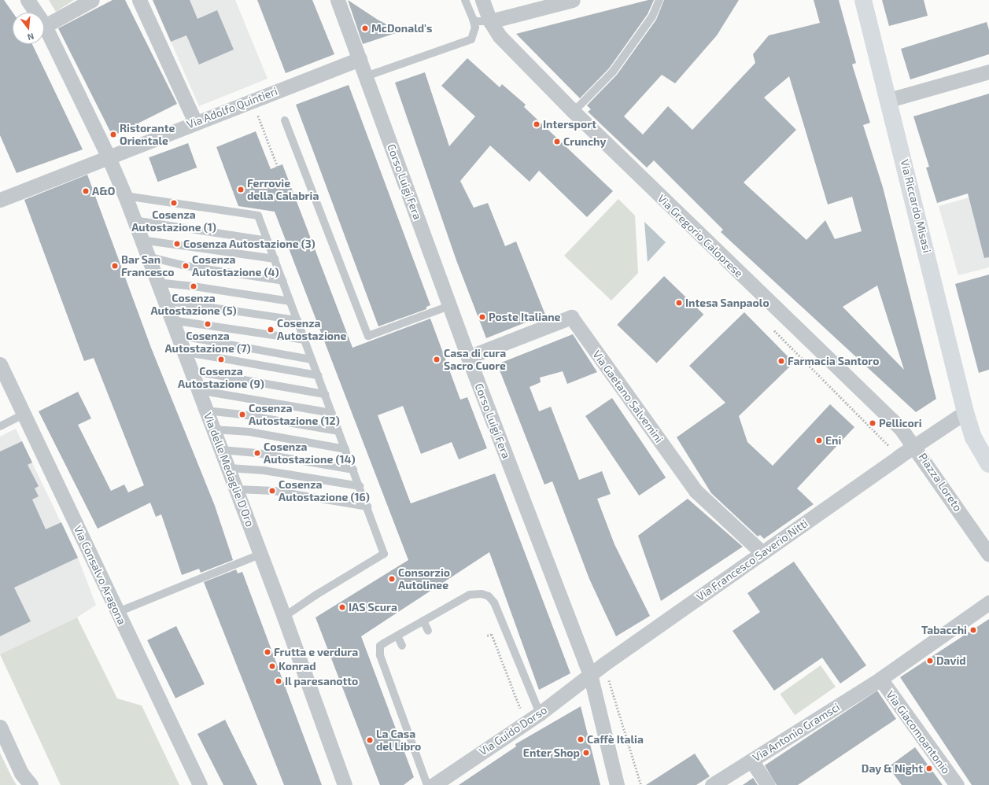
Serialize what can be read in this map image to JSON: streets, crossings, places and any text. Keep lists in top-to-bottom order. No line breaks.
{"streets":{"street":["Via Adolfo Quintieri","Corso Luigi Fera","Via Riccardo Misasi","Via Gregorio Caloprese","Via Gaetano Salvemini","Via delle Medaglie D'Oro","Piazza Loreto","Via Francesco Saverio Nitti","Via Consalvo Aragona","Via Guido Dorso","Via Antonio Gramsci","Via Giacomoantonio"]},"crossings":[["Via Adolfo Quintieri","Corso Luigi Fera"],["Via Adolfo Quintieri","Via delle Medaglie D'Oro"],["Corso Luigi Fera","Via Gaetano Salvemini"],["Corso Luigi Fera","Via Francesco Saverio Nitti"],["Corso Luigi Fera","Via Guido Dorso"],["Via Riccardo Misasi","Piazza Loreto"],["Via Gregorio Caloprese","Piazza Loreto"],["Via Gregorio Caloprese","Via Francesco Saverio Nitti"],["Via Gaetano Salvemini","Via Francesco Saverio Nitti"],["Piazza Loreto","Via Francesco Saverio Nitti"],["Via Francesco Saverio Nitti","Via Guido Dorso"],["Via Antonio Gramsci","Via Giacomoantonio"]],"places":["McDonald's","Intersport","Ristorante Orientale","Crunchy","Ferrovie della Calabria","A&O","Cosenza Autostazione (1)","Cosenza Autostazione (3)","Bar San Francesco","Cosenza Autostazione (4)","Cosenza Autostazione (5)","Intesa Sanpaolo","Poste Italiane","Cosenza Autostazione (7)","Cosenza Autostazione","Cosenza Autostazione (9)","Casa di cura Sacro Cuore","Farmacia Santoro","Cosenza Autostazione (12)","Pellicori","Eni","Cosenza Autostazione (14)","Cosenza Autostazione (16)","Consorzio Autolinee","IAS Scura","Tabacchi","Frutta e verdura","David","Konrad","Il paresanotto","Caffè Italia","La Casa del Libro","Enter Shop","Day & Night"],"north":"bottom"}
